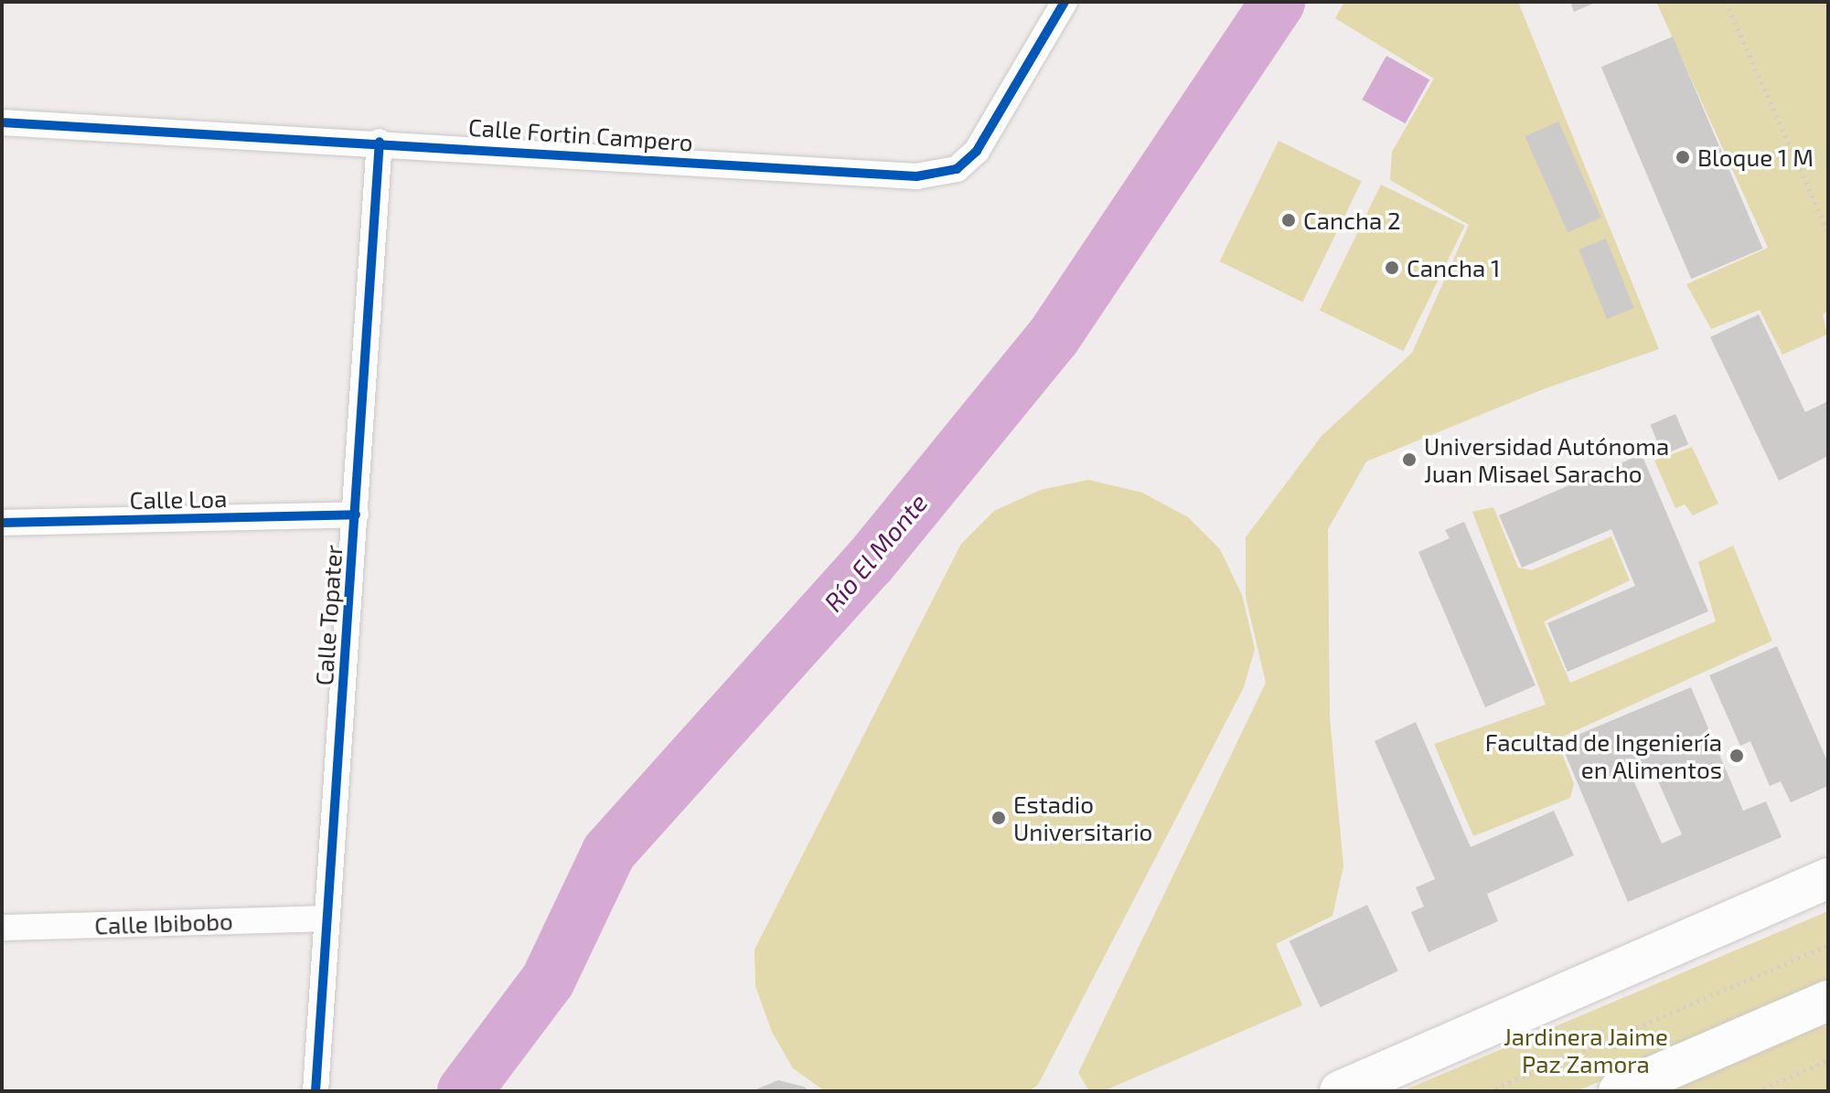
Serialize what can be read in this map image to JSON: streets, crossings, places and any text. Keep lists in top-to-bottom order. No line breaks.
{"streets":{"street":["Calle Fortin Campero","Calle Loa","Calle Topater","Calle Ibibobo"]},"crossings":[["Calle Fortin Campero","Calle Topater"],["Calle Loa","Calle Topater"],["Calle Topater","Calle Ibibobo"]],"water":["Río El Monte"],"parks":["Jardinera Jaime Paz Zamora"],"places":["Bloque 1 M","Cancha 2","Cancha 1","Universidad Autónoma Juan Misael Saracho","Facultad de Ingeniería en Alimentos","Estadio Universitario"]}
